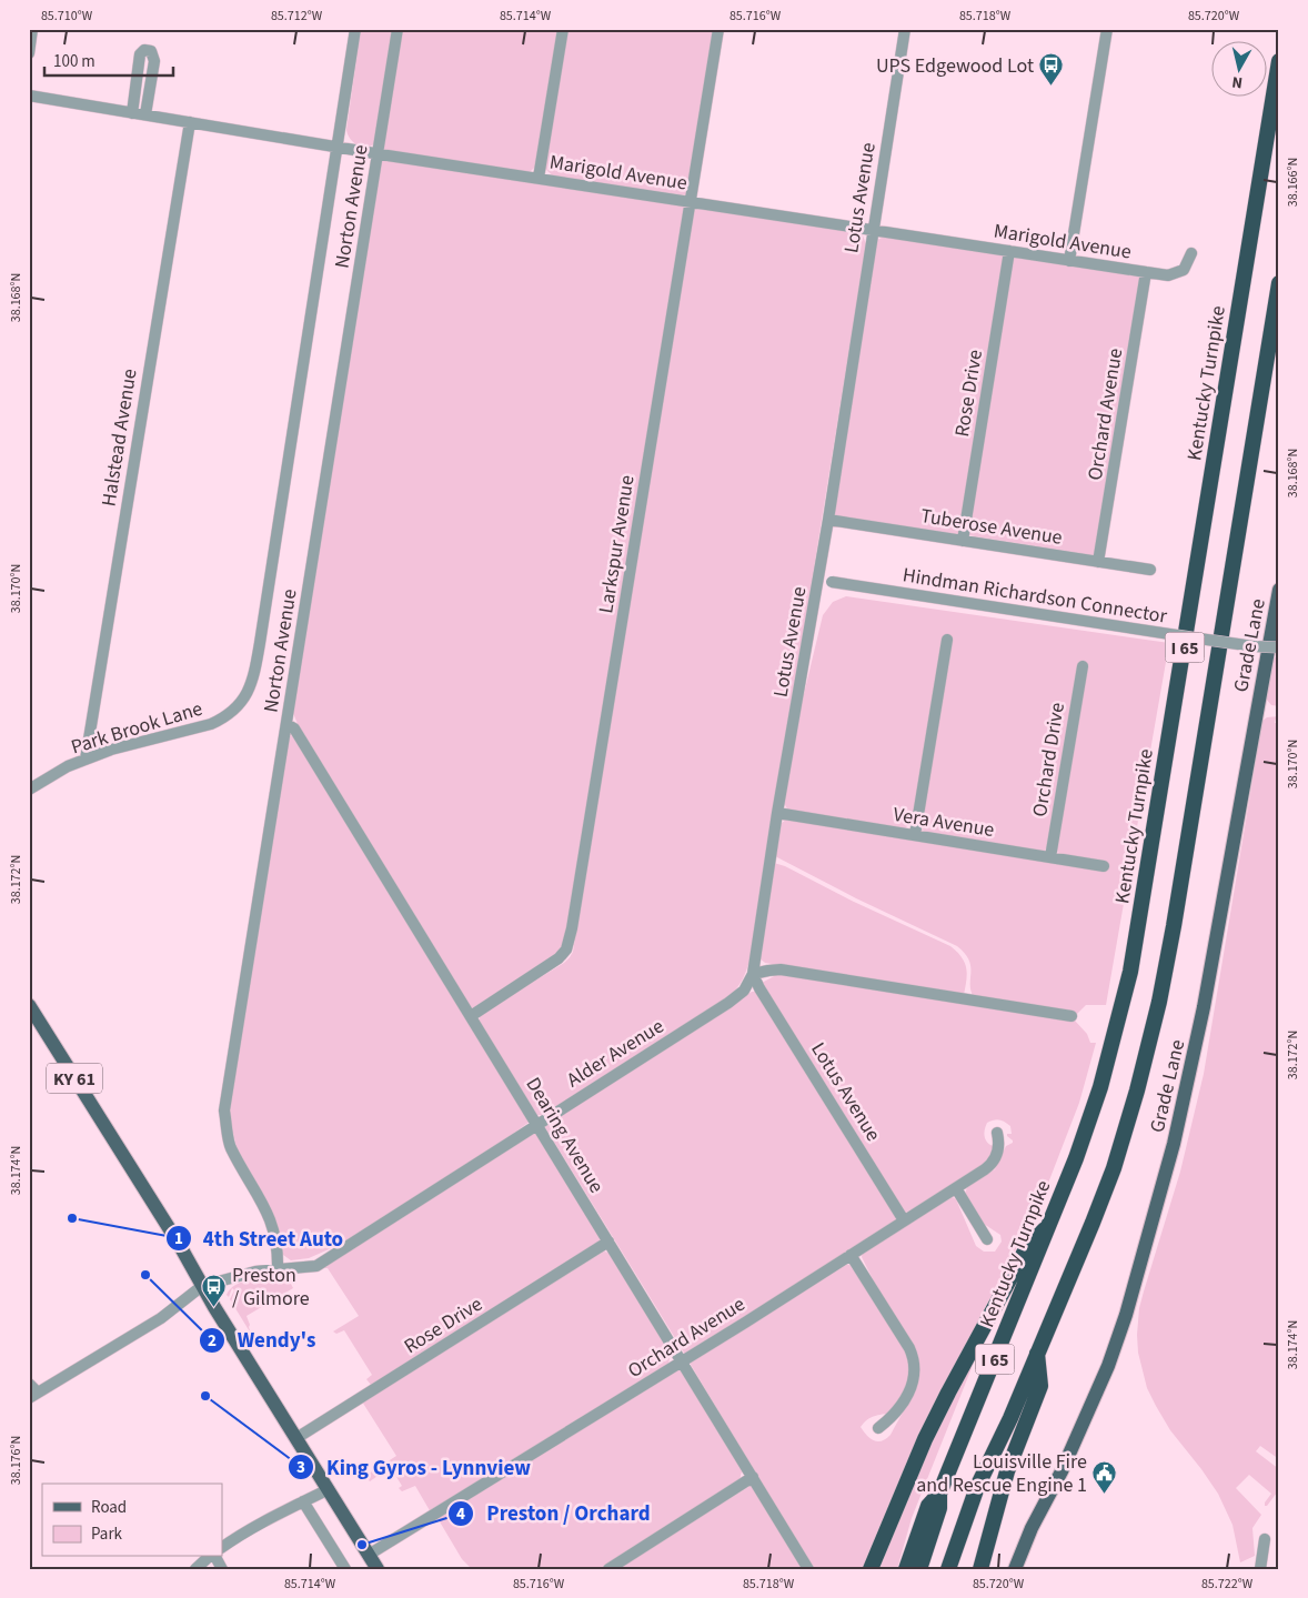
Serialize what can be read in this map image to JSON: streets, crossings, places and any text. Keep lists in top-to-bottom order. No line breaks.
{"streets":{"highway":["Kentucky Turnpike","I 65"],"main road":["Grade Lane","KY 61"],"street":["Marigold Avenue","Lotus Avenue","Norton Avenue","Rose Drive","Orchard Avenue","Halstead Avenue","Tuberose Avenue","Larkspur Avenue","Hindman Richardson Connector","Park Brook Lane","Orchard Drive","Vera Avenue","Alder Avenue","Dearing Avenue"]},"crossings":[["Marigold Avenue","Lotus Avenue"],["Marigold Avenue","Norton Avenue"],["Marigold Avenue","Rose Drive"],["Marigold Avenue","Orchard Avenue"],["Marigold Avenue","Halstead Avenue"],["Marigold Avenue","Larkspur Avenue"],["Lotus Avenue","Orchard Avenue"],["Lotus Avenue","Tuberose Avenue"],["Lotus Avenue","Hindman Richardson Connector"],["Lotus Avenue","Vera Avenue"],["Lotus Avenue","Alder Avenue"],["Norton Avenue","Park Brook Lane"],["Norton Avenue","Alder Avenue"],["Norton Avenue","Dearing Avenue"],["Rose Drive","Tuberose Avenue"],["Rose Drive","KY 61"],["Rose Drive","Dearing Avenue"],["Orchard Avenue","Tuberose Avenue"],["Orchard Avenue","KY 61"],["Orchard Avenue","Dearing Avenue"],["Halstead Avenue","Park Brook Lane"],["Larkspur Avenue","Dearing Avenue"],["Orchard Drive","Vera Avenue"],["Alder Avenue","KY 61"],["Alder Avenue","Dearing Avenue"]],"places":{"bus stop":["UPS Edgewood Lot","Preston / Gilmore"],"other":["4th Street Auto","Wendy's","King Gyros - Lynnview","Preston / Orchard"],"public building":["Louisville Fire and Rescue Engine 1"]},"legend":["Road","Park"],"scale_bar":"100 m","north":"bottom","coordinates":["85.710°W","85.712°W","85.714°W","85.716°W","85.718°W","85.720°W","38.166°N","38.168°N","38.170°N","38.172°N","38.174°N","38.176°N","85.722°W"]}
